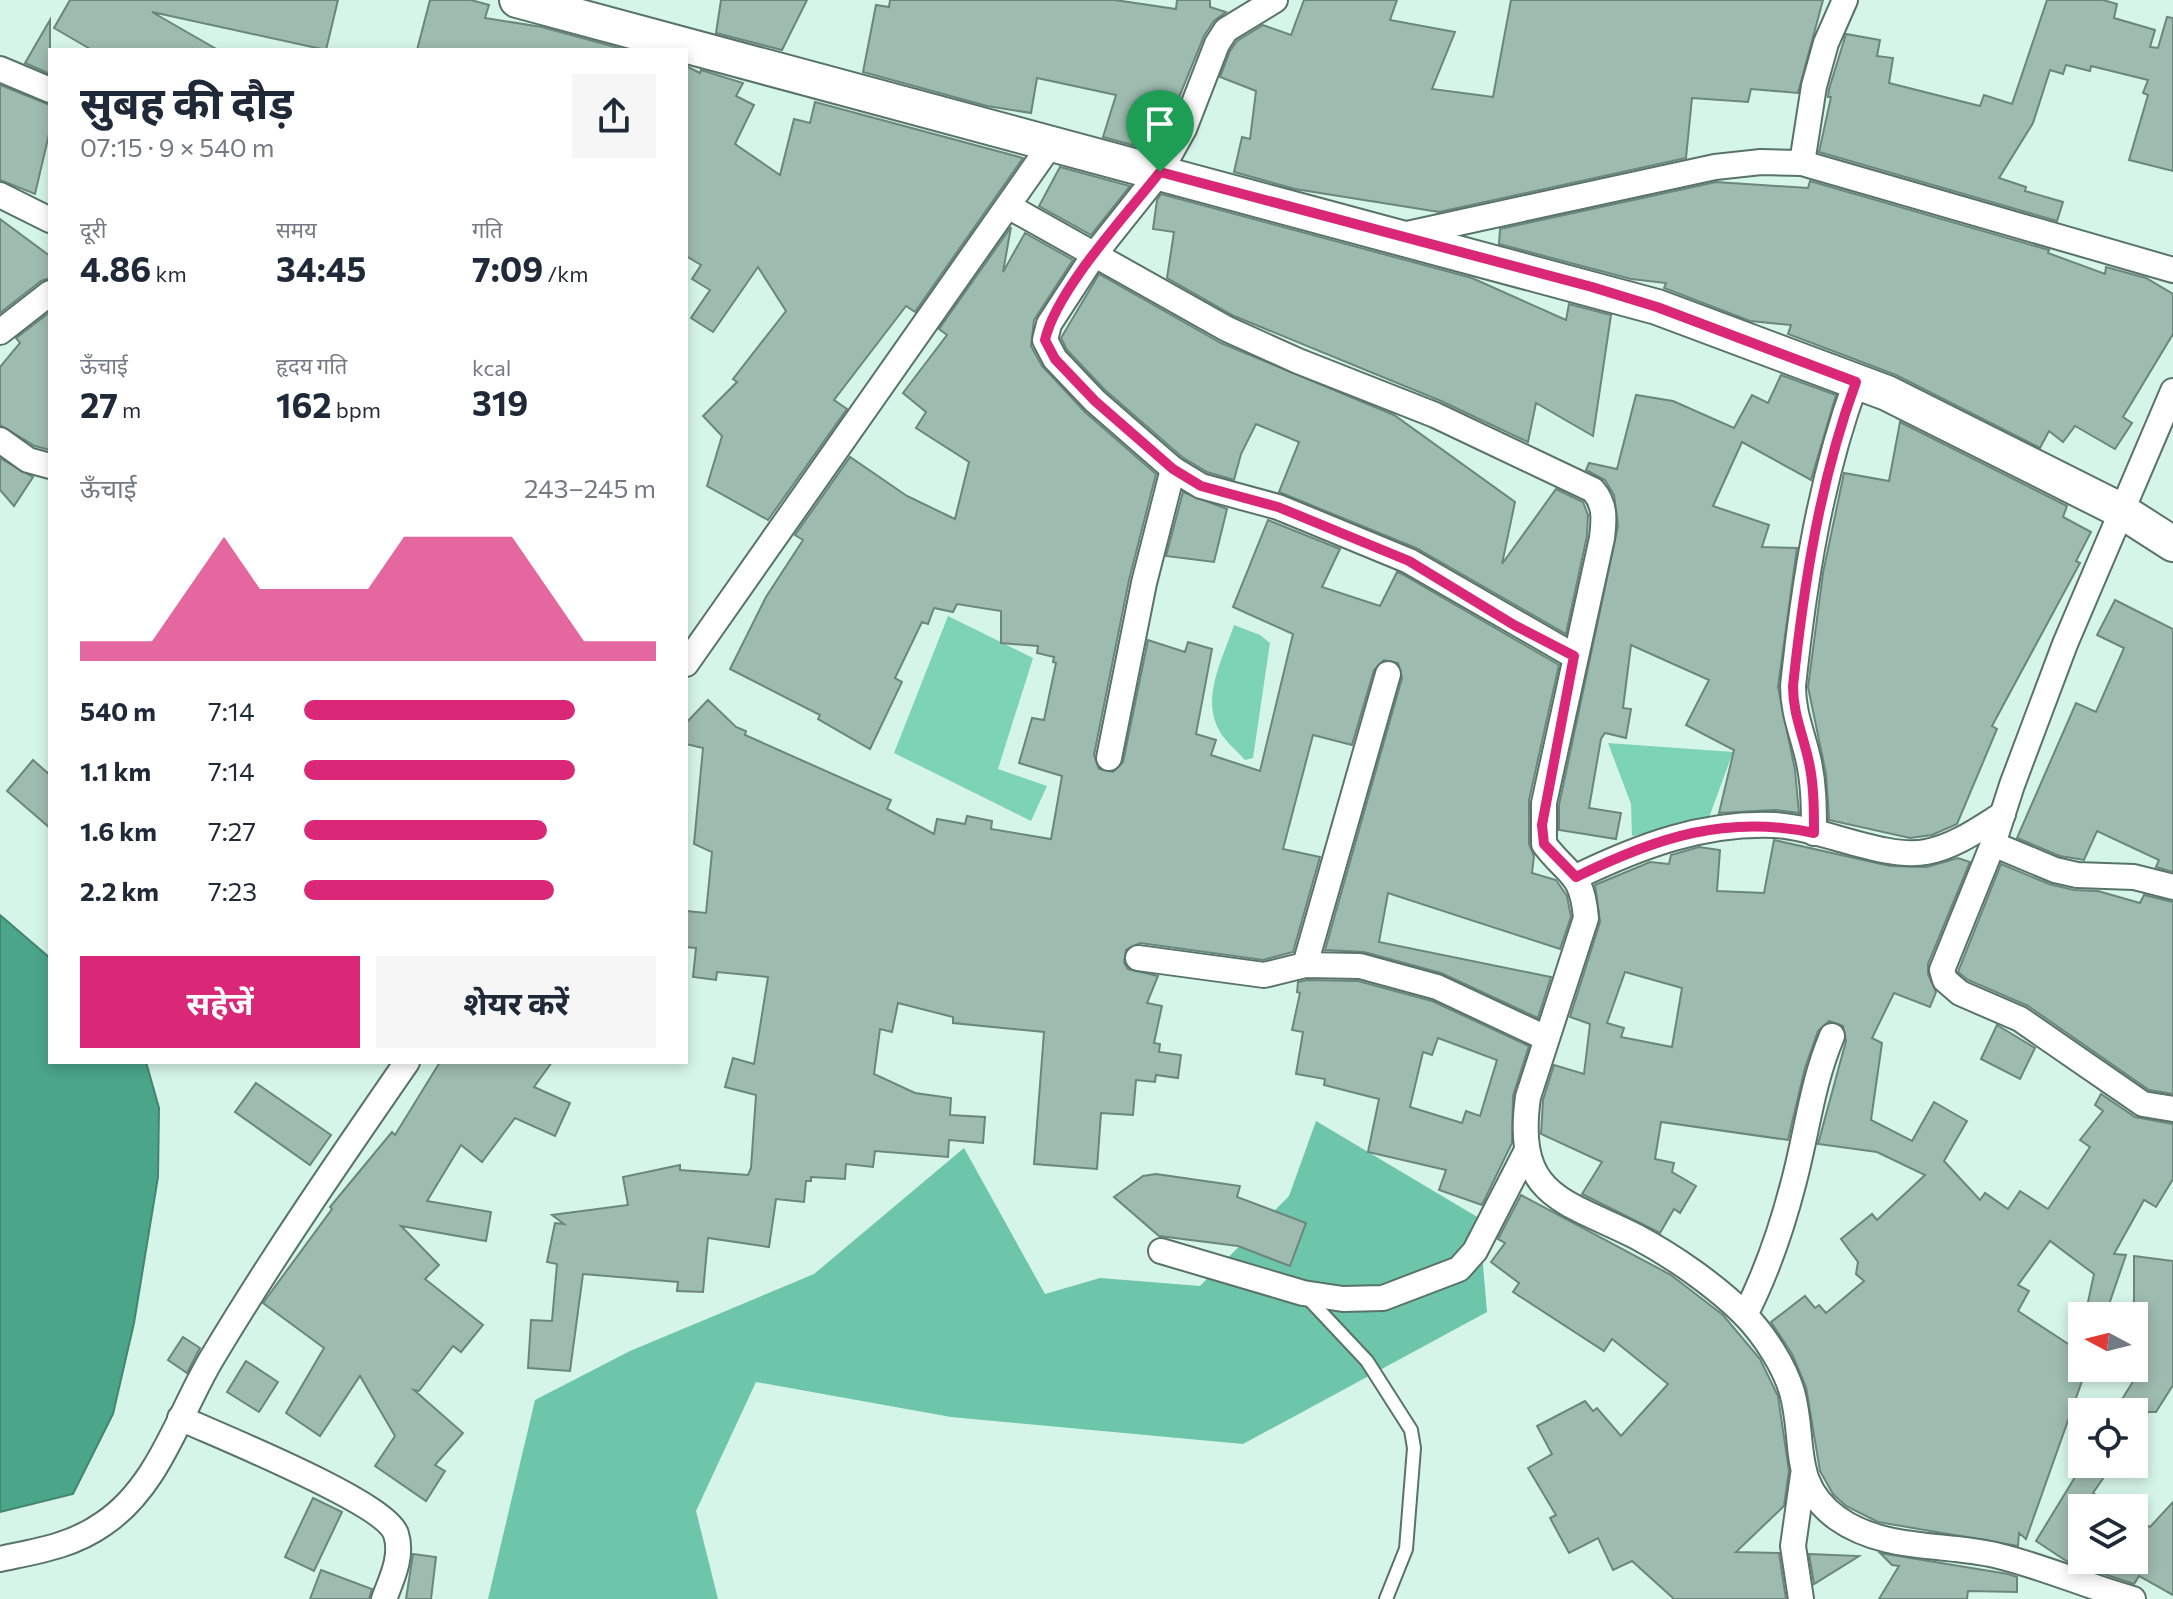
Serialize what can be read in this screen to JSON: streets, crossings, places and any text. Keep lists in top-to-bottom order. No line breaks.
{"north":"left","page":{"heading":["सुबह की दौड़","07:15 · 9 × 540 m"],"stats":[["दूरी","4.86 km"],["समय","34:45"],["गति","7:09 /km"],["ऊँचाई","27 m"],["हृदय गति","162 bpm"],["kcal","319"]],"chart":["ऊँचाई","243–245 m"],"list":[{"name":"540 m","note":"7:14"},{"name":"1.1 km","note":"7:14"},{"name":"1.6 km","note":"7:27"},{"name":"2.2 km","note":"7:23"}],"buttons":["सहेजें","शेयर करें"]}}
